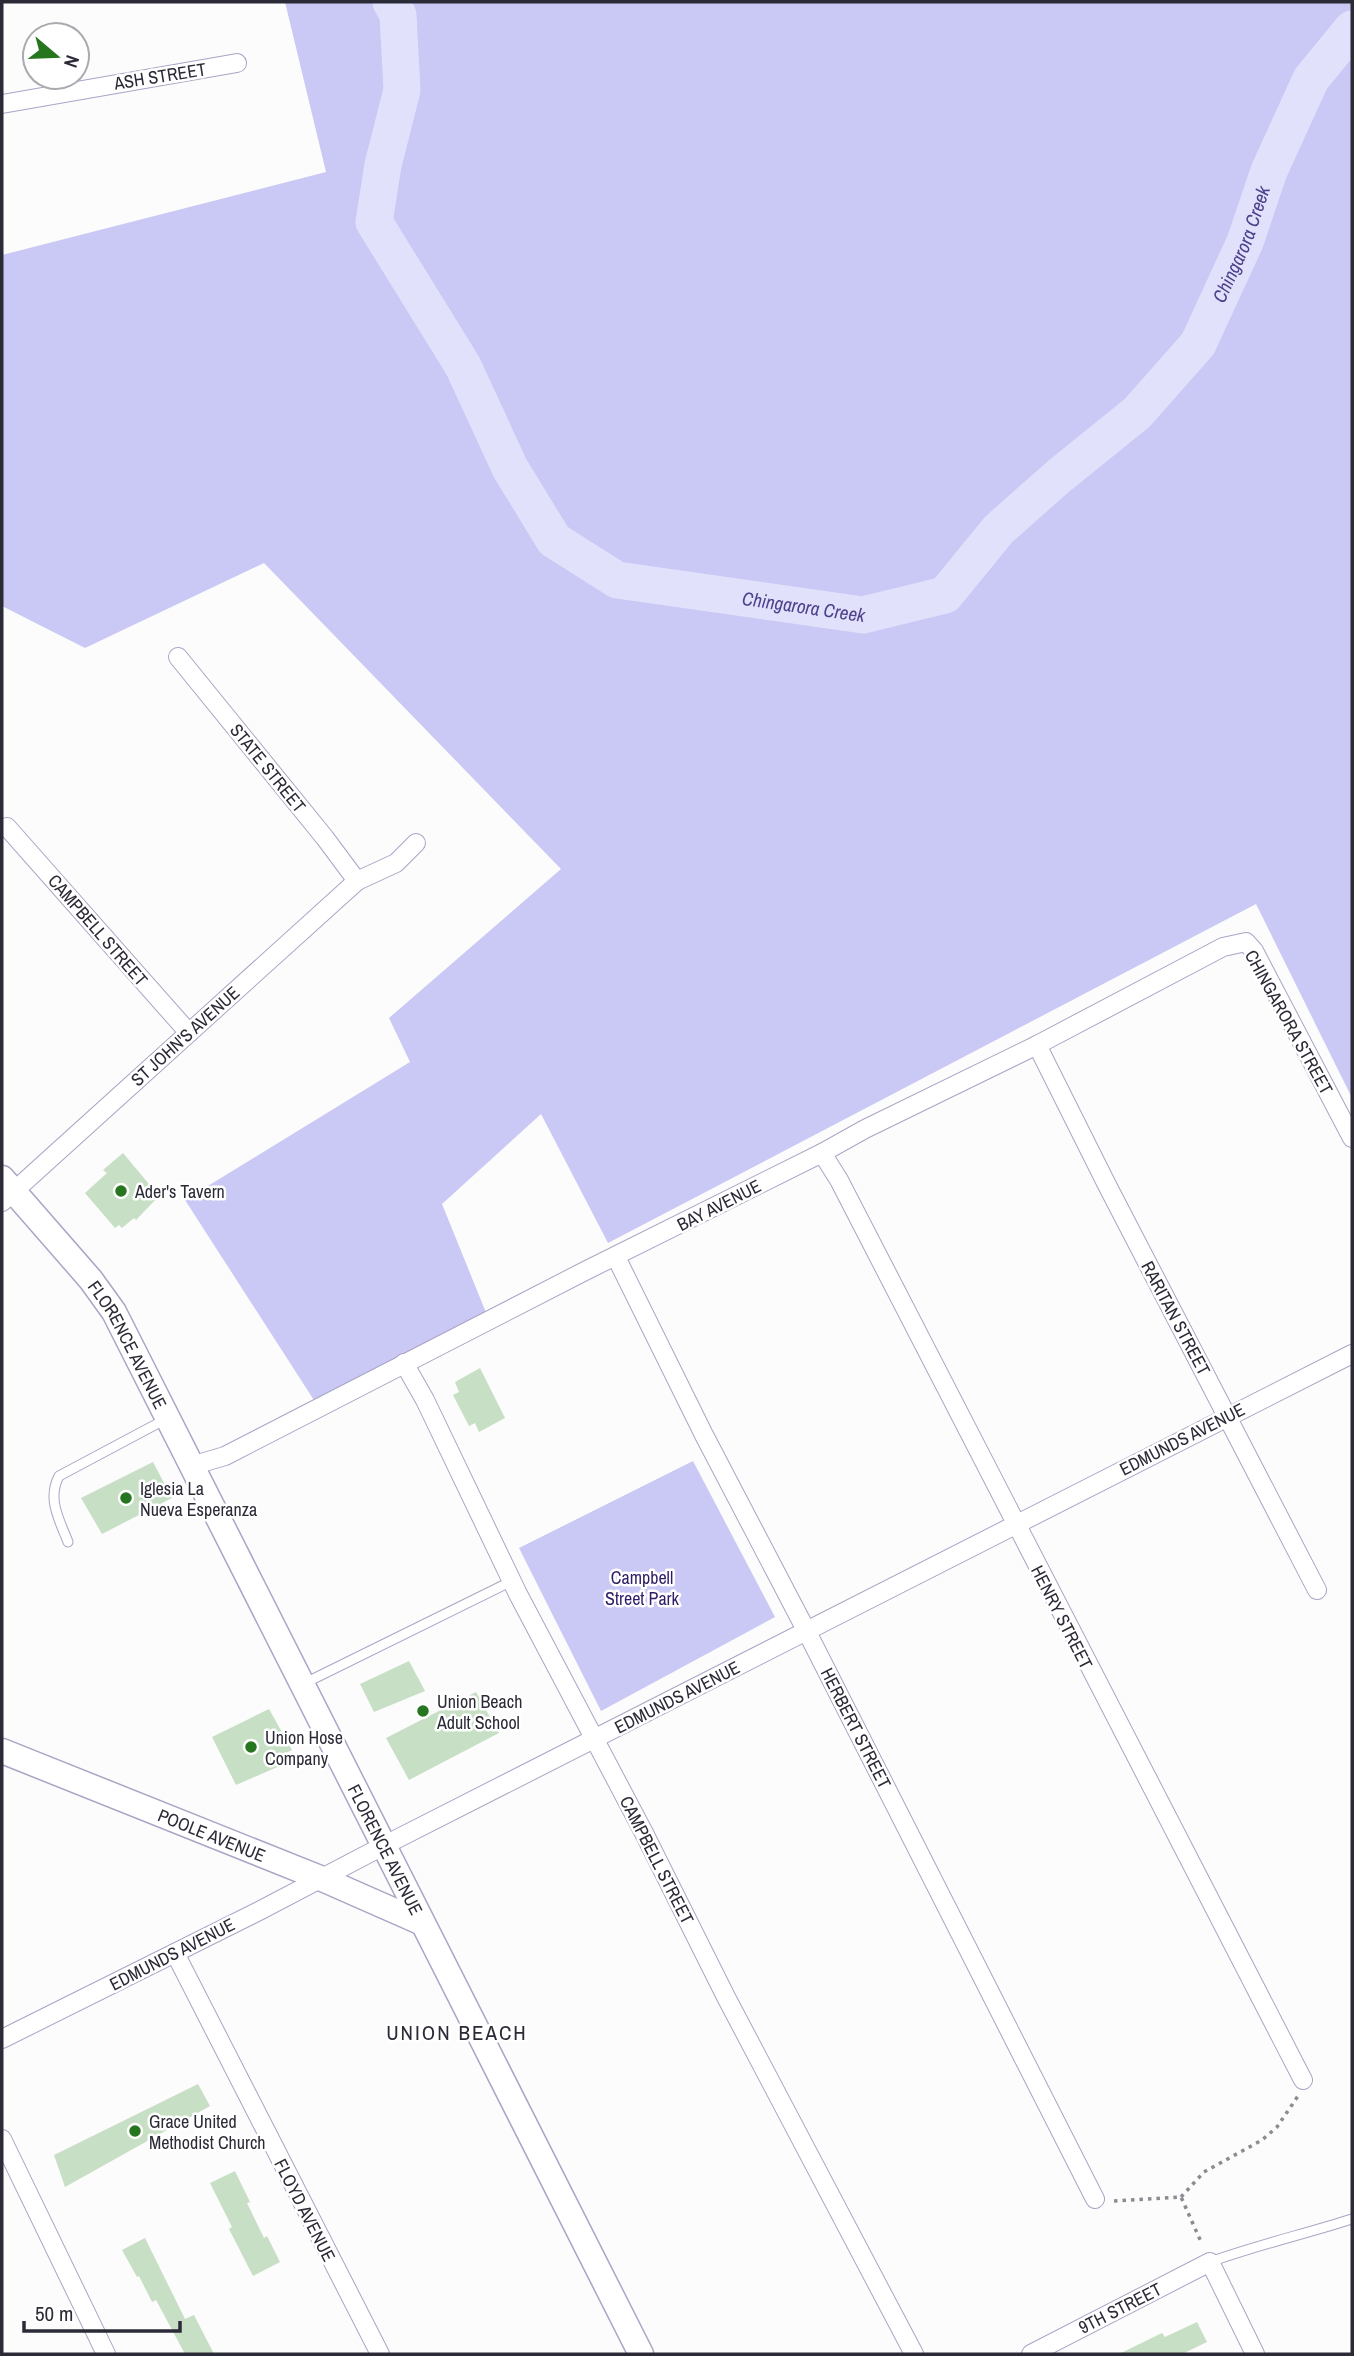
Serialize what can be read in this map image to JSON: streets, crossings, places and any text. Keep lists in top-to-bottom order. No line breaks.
{"streets":{"street":["ASH STREET","STATE STREET","CAMPBELL STREET","CHINGARORA STREET","ST JOHN'S AVENUE","BAY AVENUE","RARITAN STREET","FLORENCE AVENUE","EDMUNDS AVENUE","HENRY STREET","HERBERT STREET","POOLE AVENUE","FLOYD AVENUE","9TH STREET"]},"crossings":[["STATE STREET","ST JOHN'S AVENUE"],["CAMPBELL STREET","ST JOHN'S AVENUE"],["CAMPBELL STREET","BAY AVENUE"],["CAMPBELL STREET","EDMUNDS AVENUE"],["CHINGARORA STREET","BAY AVENUE"],["ST JOHN'S AVENUE","FLORENCE AVENUE"],["BAY AVENUE","RARITAN STREET"],["BAY AVENUE","FLORENCE AVENUE"],["BAY AVENUE","HENRY STREET"],["BAY AVENUE","HERBERT STREET"],["RARITAN STREET","EDMUNDS AVENUE"],["FLORENCE AVENUE","EDMUNDS AVENUE"],["FLORENCE AVENUE","POOLE AVENUE"],["EDMUNDS AVENUE","HENRY STREET"],["EDMUNDS AVENUE","HERBERT STREET"],["EDMUNDS AVENUE","POOLE AVENUE"],["EDMUNDS AVENUE","FLOYD AVENUE"]],"districts":["UNION BEACH"],"water":["Chingarora Creek"],"parks":["Campbell Street Park"],"places":["Ader's Tavern","Iglesia La Nueva Esperanza","Union Beach Adult School","Union Hose Company","Grace United Methodist Church"],"scale_bar":"50 m","north":"right"}
